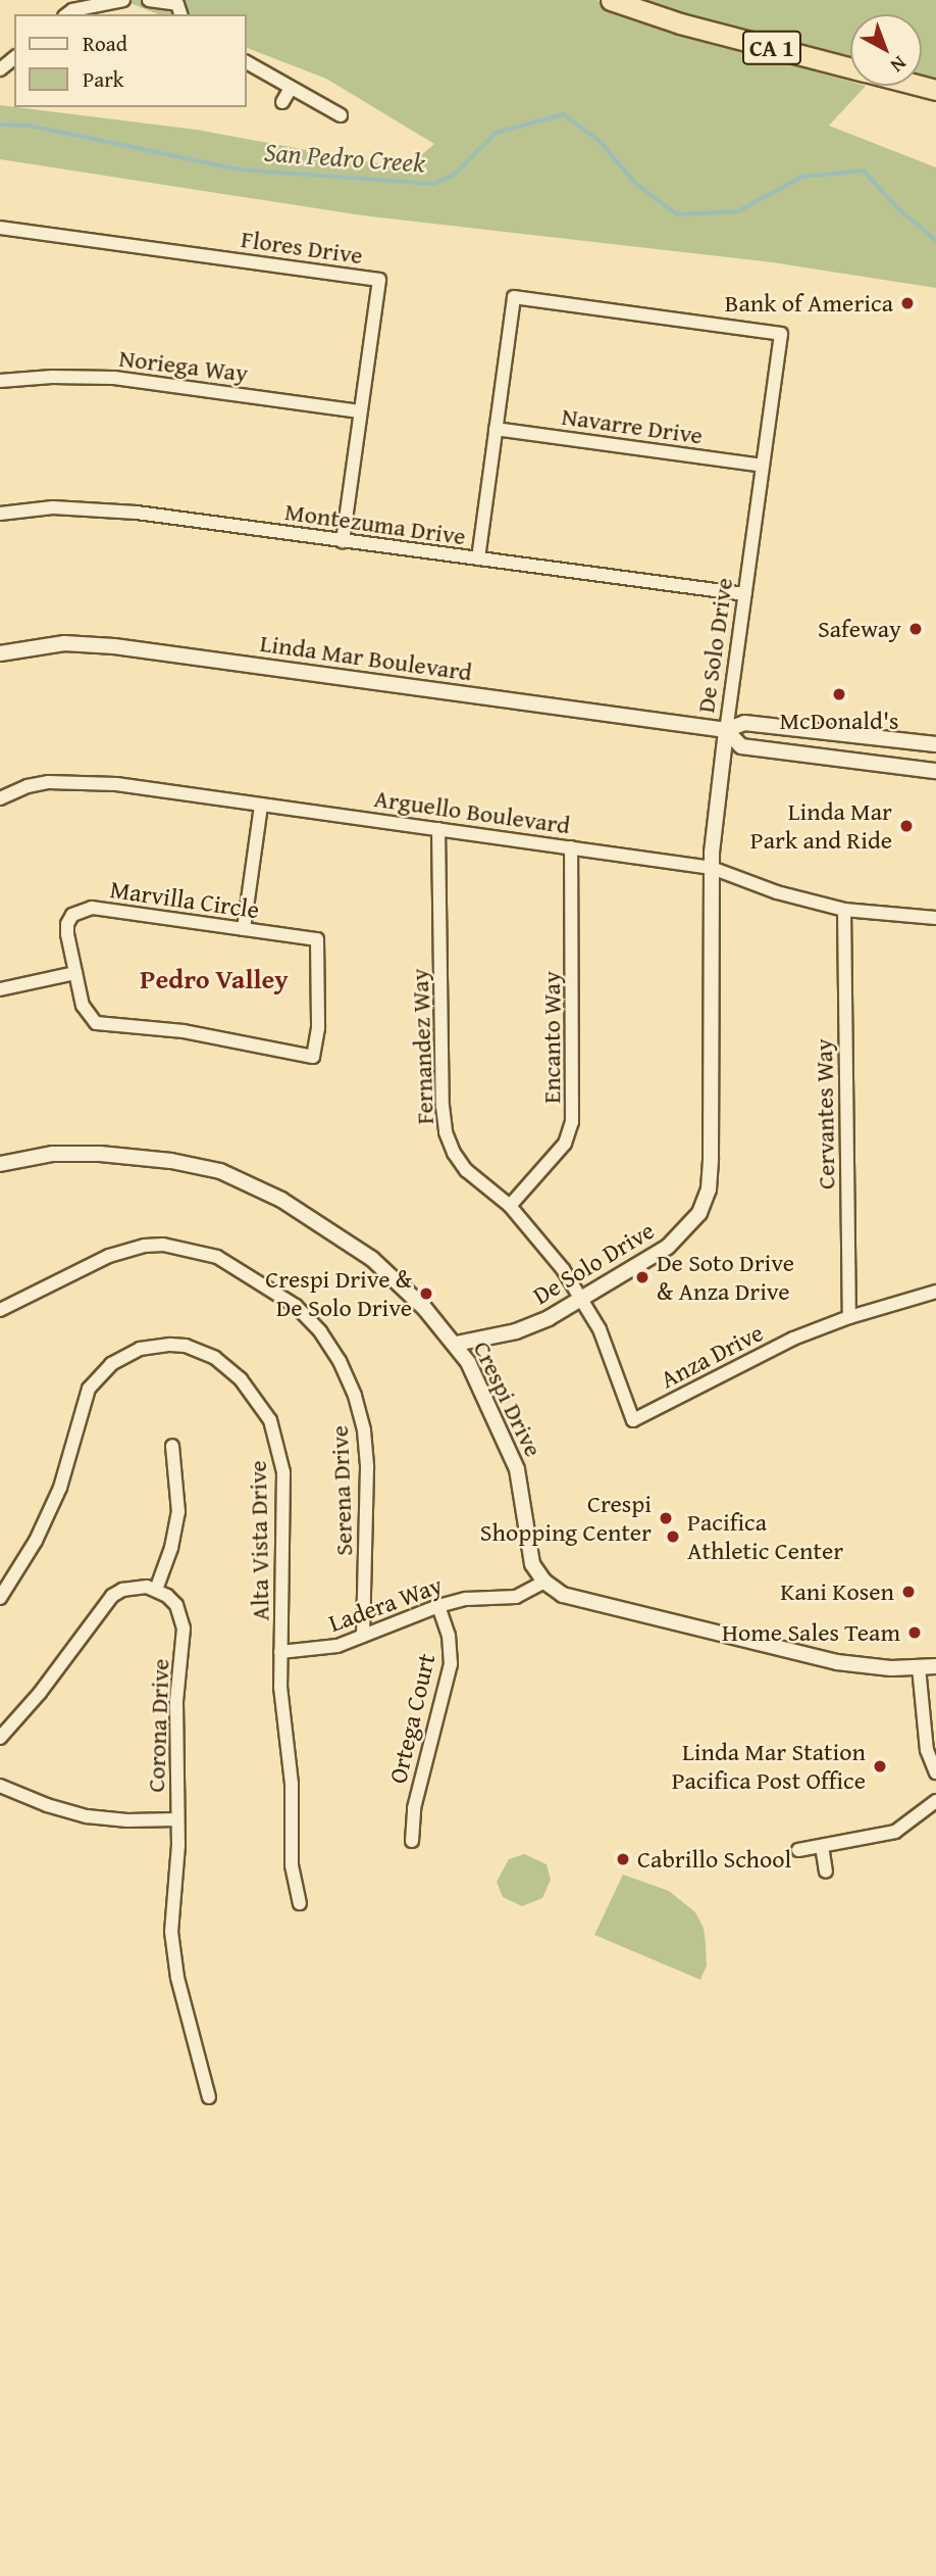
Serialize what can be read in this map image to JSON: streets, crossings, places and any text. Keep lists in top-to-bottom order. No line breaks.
{"streets":{"highway":["CA 1"],"street":["Flores Drive","Noriega Way","Navarre Drive","Montezuma Drive","De Solo Drive","Linda Mar Boulevard","Arguello Boulevard","Marvilla Circle","Encanto Way","Fernandez Way","Cervantes Way","Anza Drive","Crespi Drive","Serena Drive","Alta Vista Drive","Ladera Way","Ortega Court","Corona Drive"]},"crossings":[["Flores Drive","Noriega Way"],["Flores Drive","Montezuma Drive"],["Navarre Drive","De Solo Drive"],["Montezuma Drive","De Solo Drive"],["De Solo Drive","Linda Mar Boulevard"],["De Solo Drive","Arguello Boulevard"],["De Solo Drive","Fernandez Way"],["De Solo Drive","Anza Drive"],["De Solo Drive","Crespi Drive"],["Arguello Boulevard","Encanto Way"],["Arguello Boulevard","Fernandez Way"],["Arguello Boulevard","Cervantes Way"],["Encanto Way","Fernandez Way"],["Fernandez Way","Anza Drive"],["Cervantes Way","Anza Drive"],["Crespi Drive","Ladera Way"],["Serena Drive","Ladera Way"],["Alta Vista Drive","Ladera Way"],["Ladera Way","Ortega Court"]],"districts":["Pedro Valley"],"water":["San Pedro Creek"],"places":["Bank of America","Safeway","McDonald's","Linda Mar Park and Ride","De Soto Drive & Anza Drive","Crespi Drive & De Solo Drive","Crespi Shopping Center","Pacifica Athletic Center","Kani Kosen","Home Sales Team","Linda Mar Station Pacifica Post Office","Cabrillo School"],"legend":["Road","Park"],"north":"bottom right"}
